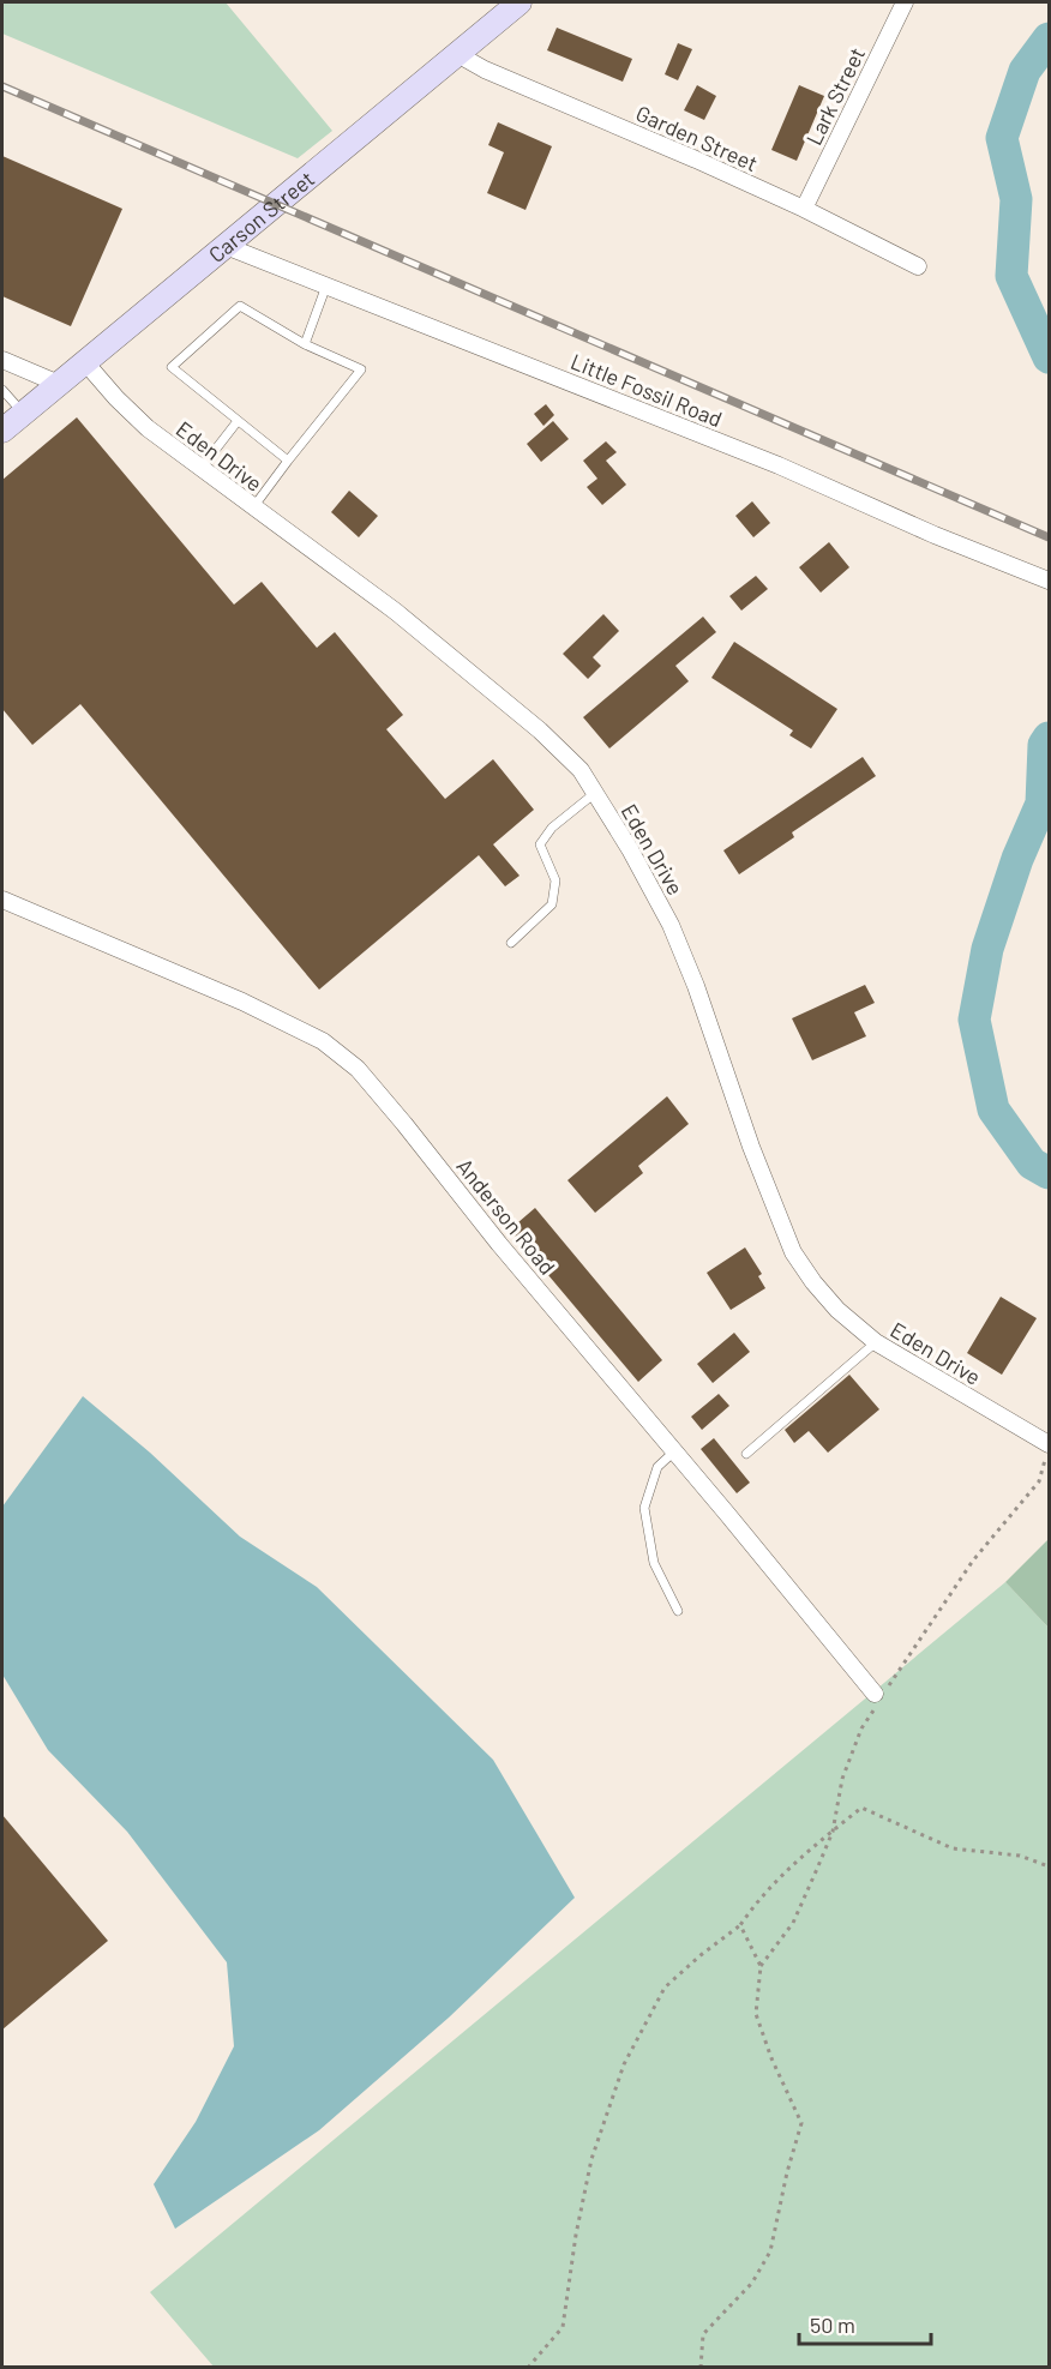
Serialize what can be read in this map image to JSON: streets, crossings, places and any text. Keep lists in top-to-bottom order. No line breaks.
{"streets":{"street":["Lark Street","Garden Street","Carson Street","Little Fossil Road","Eden Drive","Anderson Road"]},"crossings":[["Lark Street","Garden Street"],["Garden Street","Carson Street"],["Carson Street","Little Fossil Road"],["Carson Street","Eden Drive"]],"scale_bar":"50 m"}
